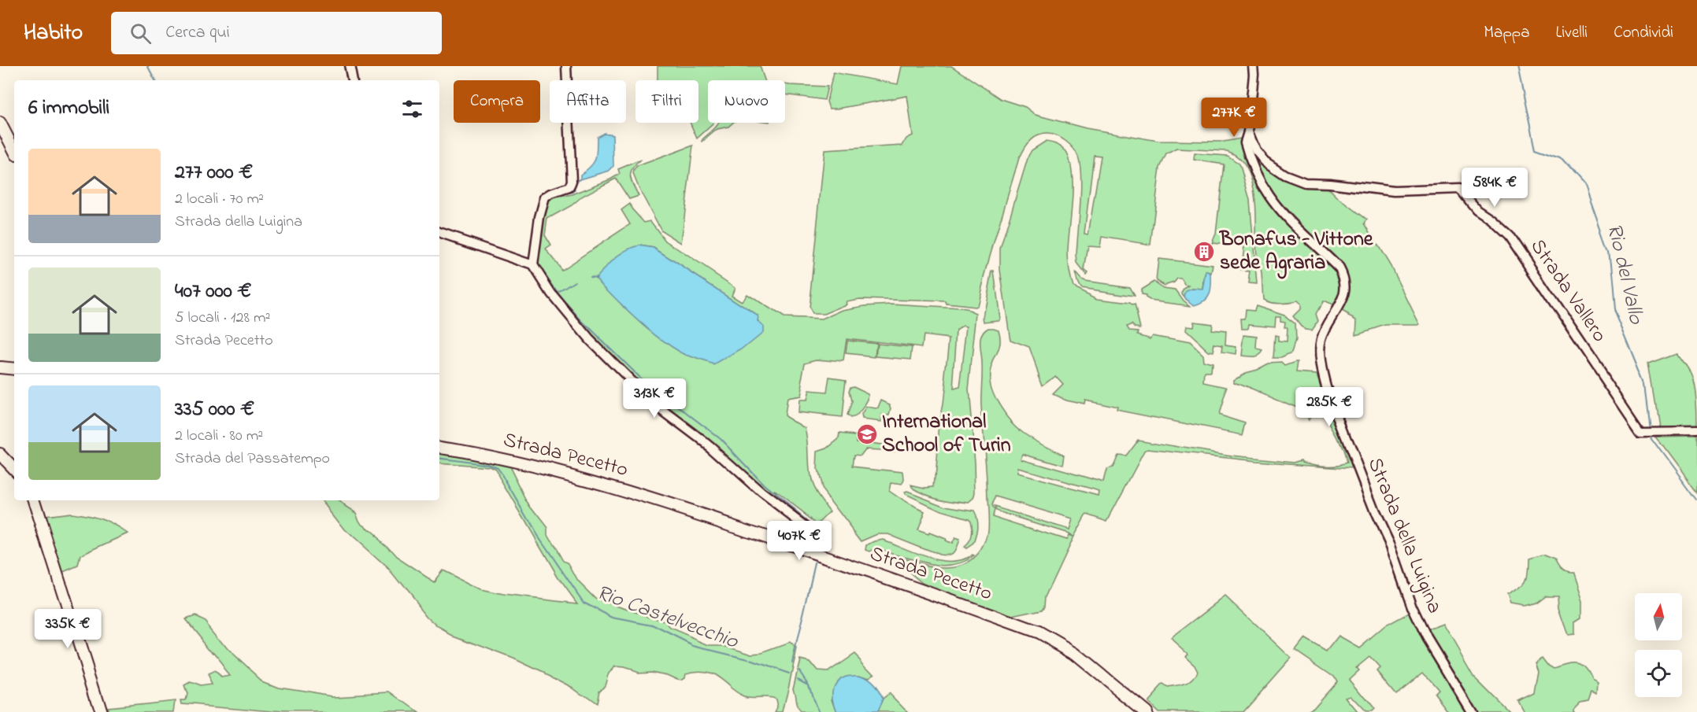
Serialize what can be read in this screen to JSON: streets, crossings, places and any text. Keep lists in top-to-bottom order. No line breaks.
{"streets":{"main road":["Strada Pecetto"],"street":["Strada Vallero","Strada della Luigina"]},"crossings":[["Strada Vallero","Strada della Luigina"]],"water":["Rio del Vallo","Rio Castelvecchio"],"places":{"building":["Bonafus - Vittone sede Agraria"],"school or university":["International School of Turin"]},"north":"top","page":{"header":"Habito","search":"Cerca qui","nav":["Mappa","Livelli","Condividi"],"chip":["Compra","Affitta","Filtri","Nuovo"],"heading":"6 immobili","price":["277K €","584K €","313K €","285K €","407K €","335K €"],"list":[{"name":"277 000 €","note":"2 locali · 70 m² · Strada della Luigina"},{"name":"407 000 €","note":"5 locali · 128 m² · Strada Pecetto"},{"name":"335 000 €","note":"2 locali · 80 m² · Strada del Passatempo"}]}}
